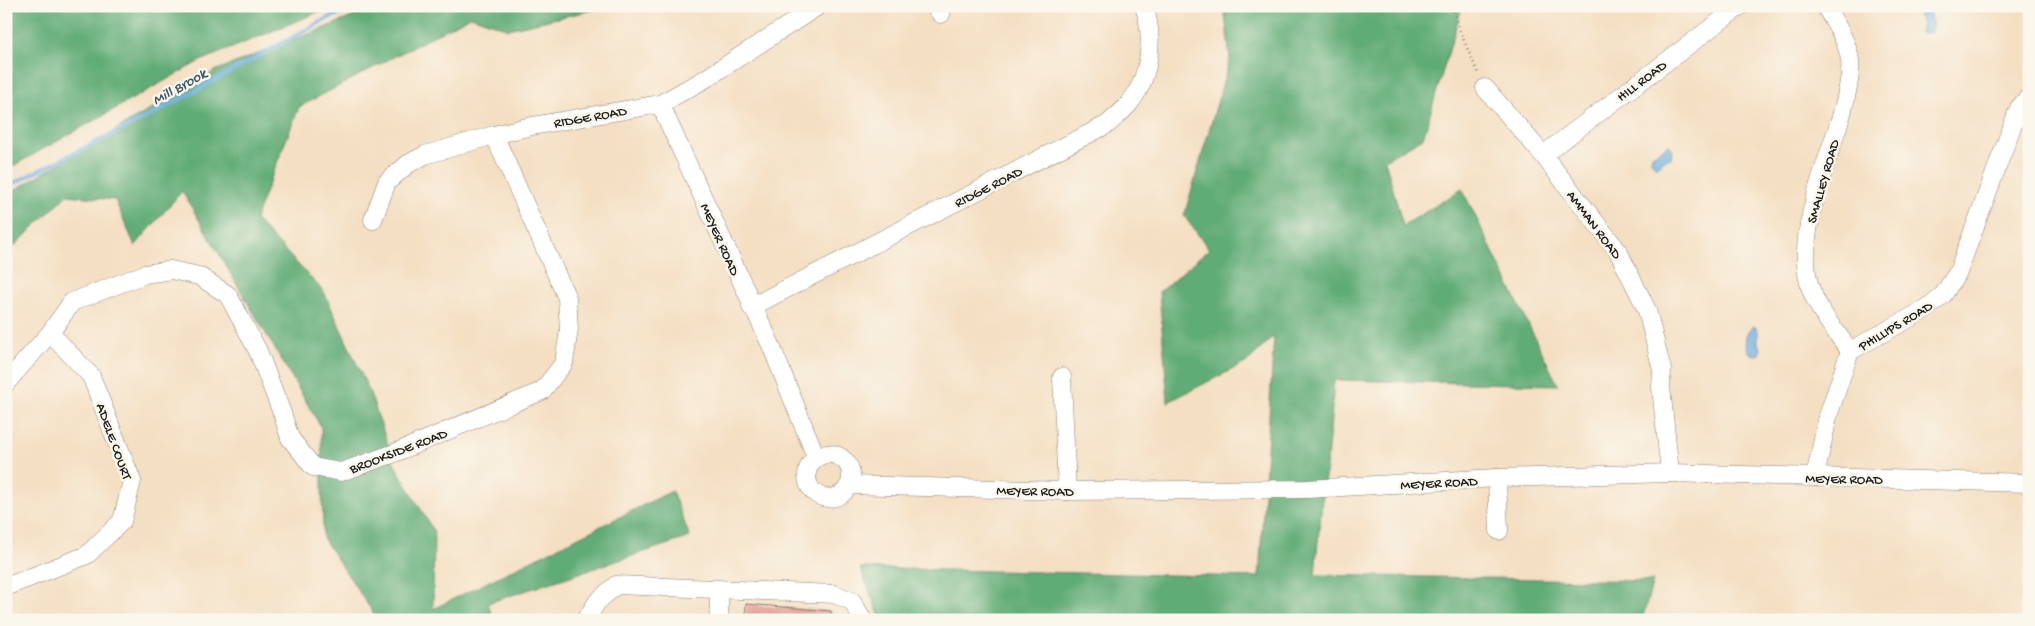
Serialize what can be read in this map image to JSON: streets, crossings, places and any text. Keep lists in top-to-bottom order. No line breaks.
{"streets":{"street":["HILL ROAD","RIDGE ROAD","SMALLEY ROAD","AMMAN ROAD","MEYER ROAD","PHILLIPS ROAD","ADELE COURT","BROOKSIDE ROAD"]},"crossings":[["HILL ROAD","AMMAN ROAD"],["RIDGE ROAD","MEYER ROAD"],["RIDGE ROAD","BROOKSIDE ROAD"],["SMALLEY ROAD","PHILLIPS ROAD"],["AMMAN ROAD","MEYER ROAD"],["MEYER ROAD","PHILLIPS ROAD"],["ADELE COURT","BROOKSIDE ROAD"]],"water":["Mill Brook"]}
